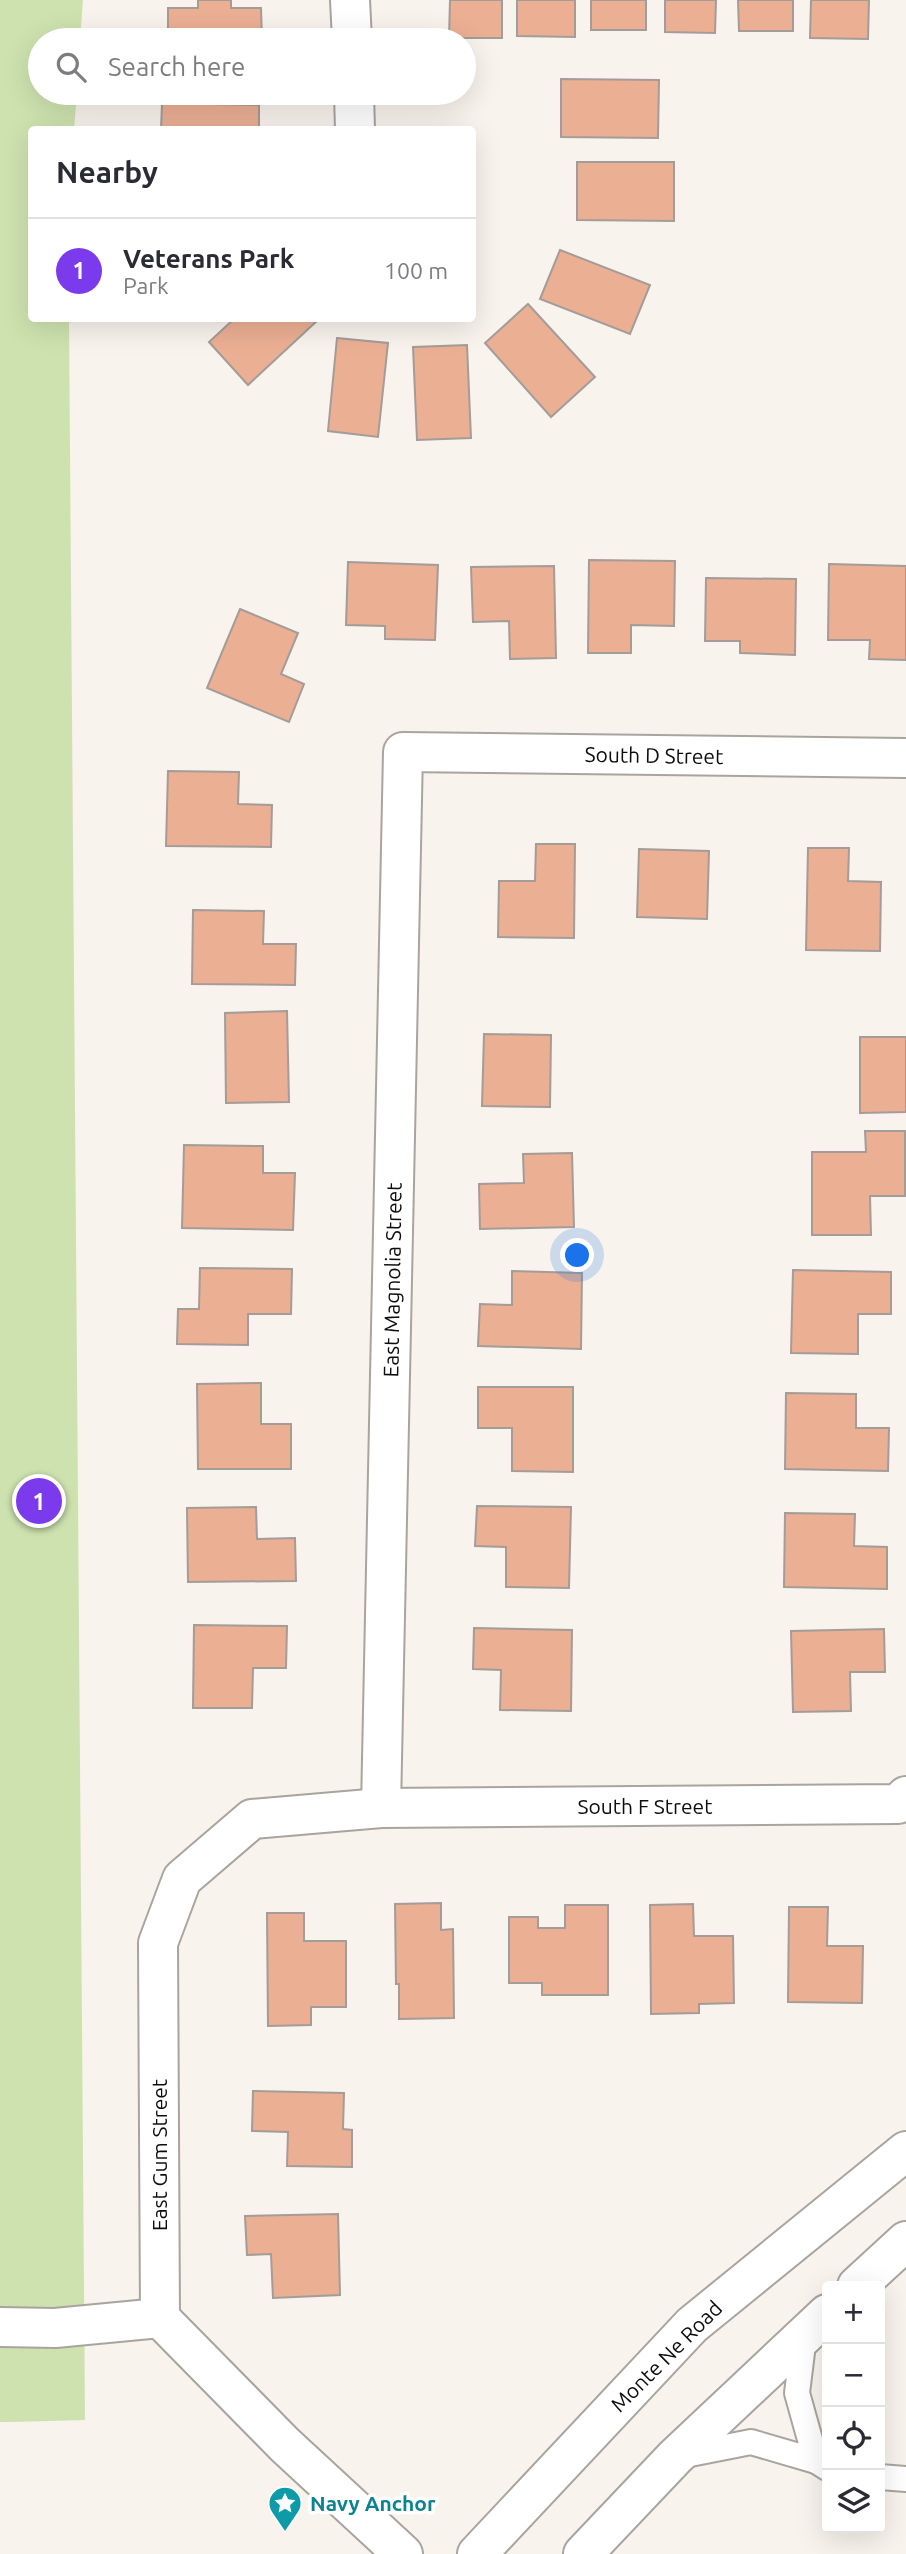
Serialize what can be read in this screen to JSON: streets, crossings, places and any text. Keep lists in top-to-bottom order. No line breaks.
{"streets":{"street":["South D Street","East Magnolia Street","South F Street","East Gum Street","Monte Ne Road"]},"crossings":[["South D Street","East Magnolia Street"],["East Magnolia Street","South F Street"],["East Magnolia Street","East Gum Street"],["South F Street","East Gum Street"]],"places":{"place":["Navy Anchor"]},"page":{"search":"Search here","heading":"Nearby","list":[{"mark":"1","name":"Veterans Park","note":"Park","value":"100 m"}],"pins":"1","map_buttons":["+","−"]}}
